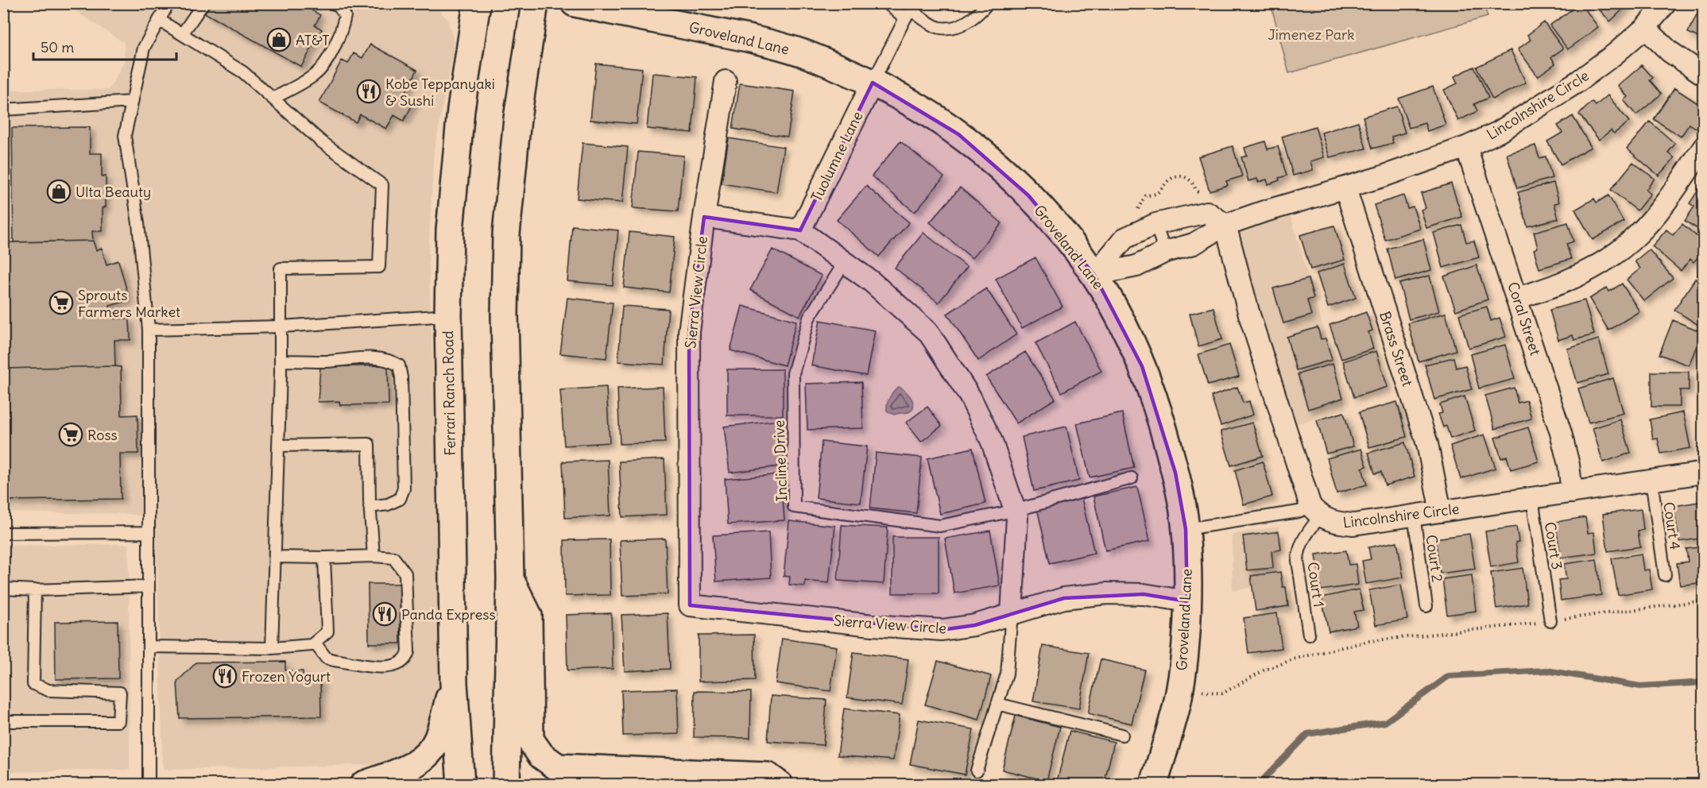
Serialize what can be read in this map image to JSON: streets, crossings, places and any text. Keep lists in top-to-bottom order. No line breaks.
{"streets":{"main road":["Groveland Lane","Ferrari Ranch Road"],"street":["Lincolnshire Circle","Tuolumne Lane","Sierra View Circle","Coral Street","Brass Street"],"lane":["Incline Drive","Court 4","Court 3","Court 2","Court 1"]},"crossings":[["Groveland Lane","Lincolnshire Circle"],["Groveland Lane","Tuolumne Lane"],["Lincolnshire Circle","Coral Street"],["Lincolnshire Circle","Brass Street"],["Lincolnshire Circle","Court 4"],["Lincolnshire Circle","Court 3"],["Lincolnshire Circle","Court 2"],["Lincolnshire Circle","Court 1"],["Tuolumne Lane","Sierra View Circle"],["Sierra View Circle","Incline Drive"]],"parks":["Jimenez Park"],"places":{"shop":["AT&T","Ulta Beauty"],"restaurant":["Kobe Teppanyaki & Sushi","Panda Express","Frozen Yogurt"],"supermarket":["Sprouts Farmers Market","Ross"]},"scale_bar":"50 m"}
